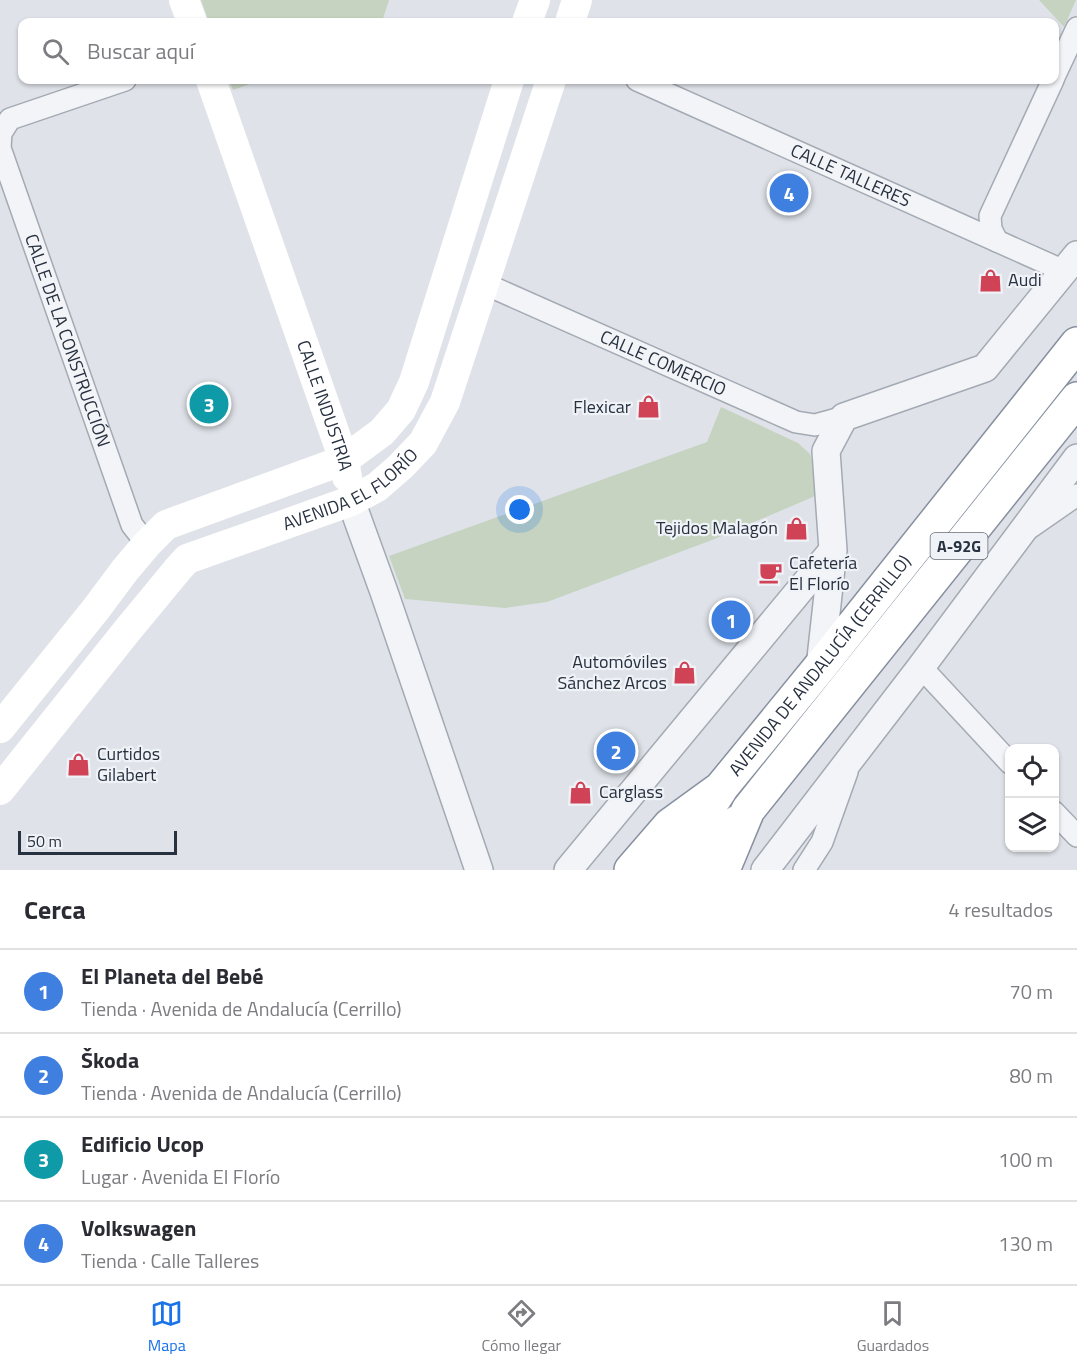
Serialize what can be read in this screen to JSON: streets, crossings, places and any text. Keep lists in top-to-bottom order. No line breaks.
{"streets":{"main road":["CALLE INDUSTRIA","AVENIDA EL FLORÍO","A-92G","AVENIDA DE ANDALUCÍA (CERRILLO)"],"street":["CALLE TALLERES","CALLE DE LA CONSTRUCCIÓN","CALLE COMERCIO"]},"crossings":[["CALLE DE LA CONSTRUCCIÓN","AVENIDA EL FLORÍO"],["CALLE COMERCIO","AVENIDA EL FLORÍO"],["CALLE INDUSTRIA","AVENIDA EL FLORÍO"]],"places":{"shop":["Audi","Flexicar","Tejidos Malagón","Automóviles Sánchez Arcos","Curtidos Gilabert","Carglass"],"cafe":["Cafetería El Florío"]},"scale_bar":"50 m","page":{"search":"Buscar aquí","pins":["4","3","1","2"],"scale":"50 m","heading":["Cerca","4 resultados"],"list":[{"mark":"1","name":"El Planeta del Bebé","note":"Tienda · Avenida de Andalucía (Cerrillo)","value":"70 m"},{"mark":"2","name":"Škoda","note":"Tienda · Avenida de Andalucía (Cerrillo)","value":"80 m"},{"mark":"3","name":"Edificio Ucop","note":"Lugar · Avenida El Florío","value":"100 m"},{"mark":"4","name":"Volkswagen","note":"Tienda · Calle Talleres","value":"130 m"}],"nav":["Mapa","Cómo llegar","Guardados"]}}
